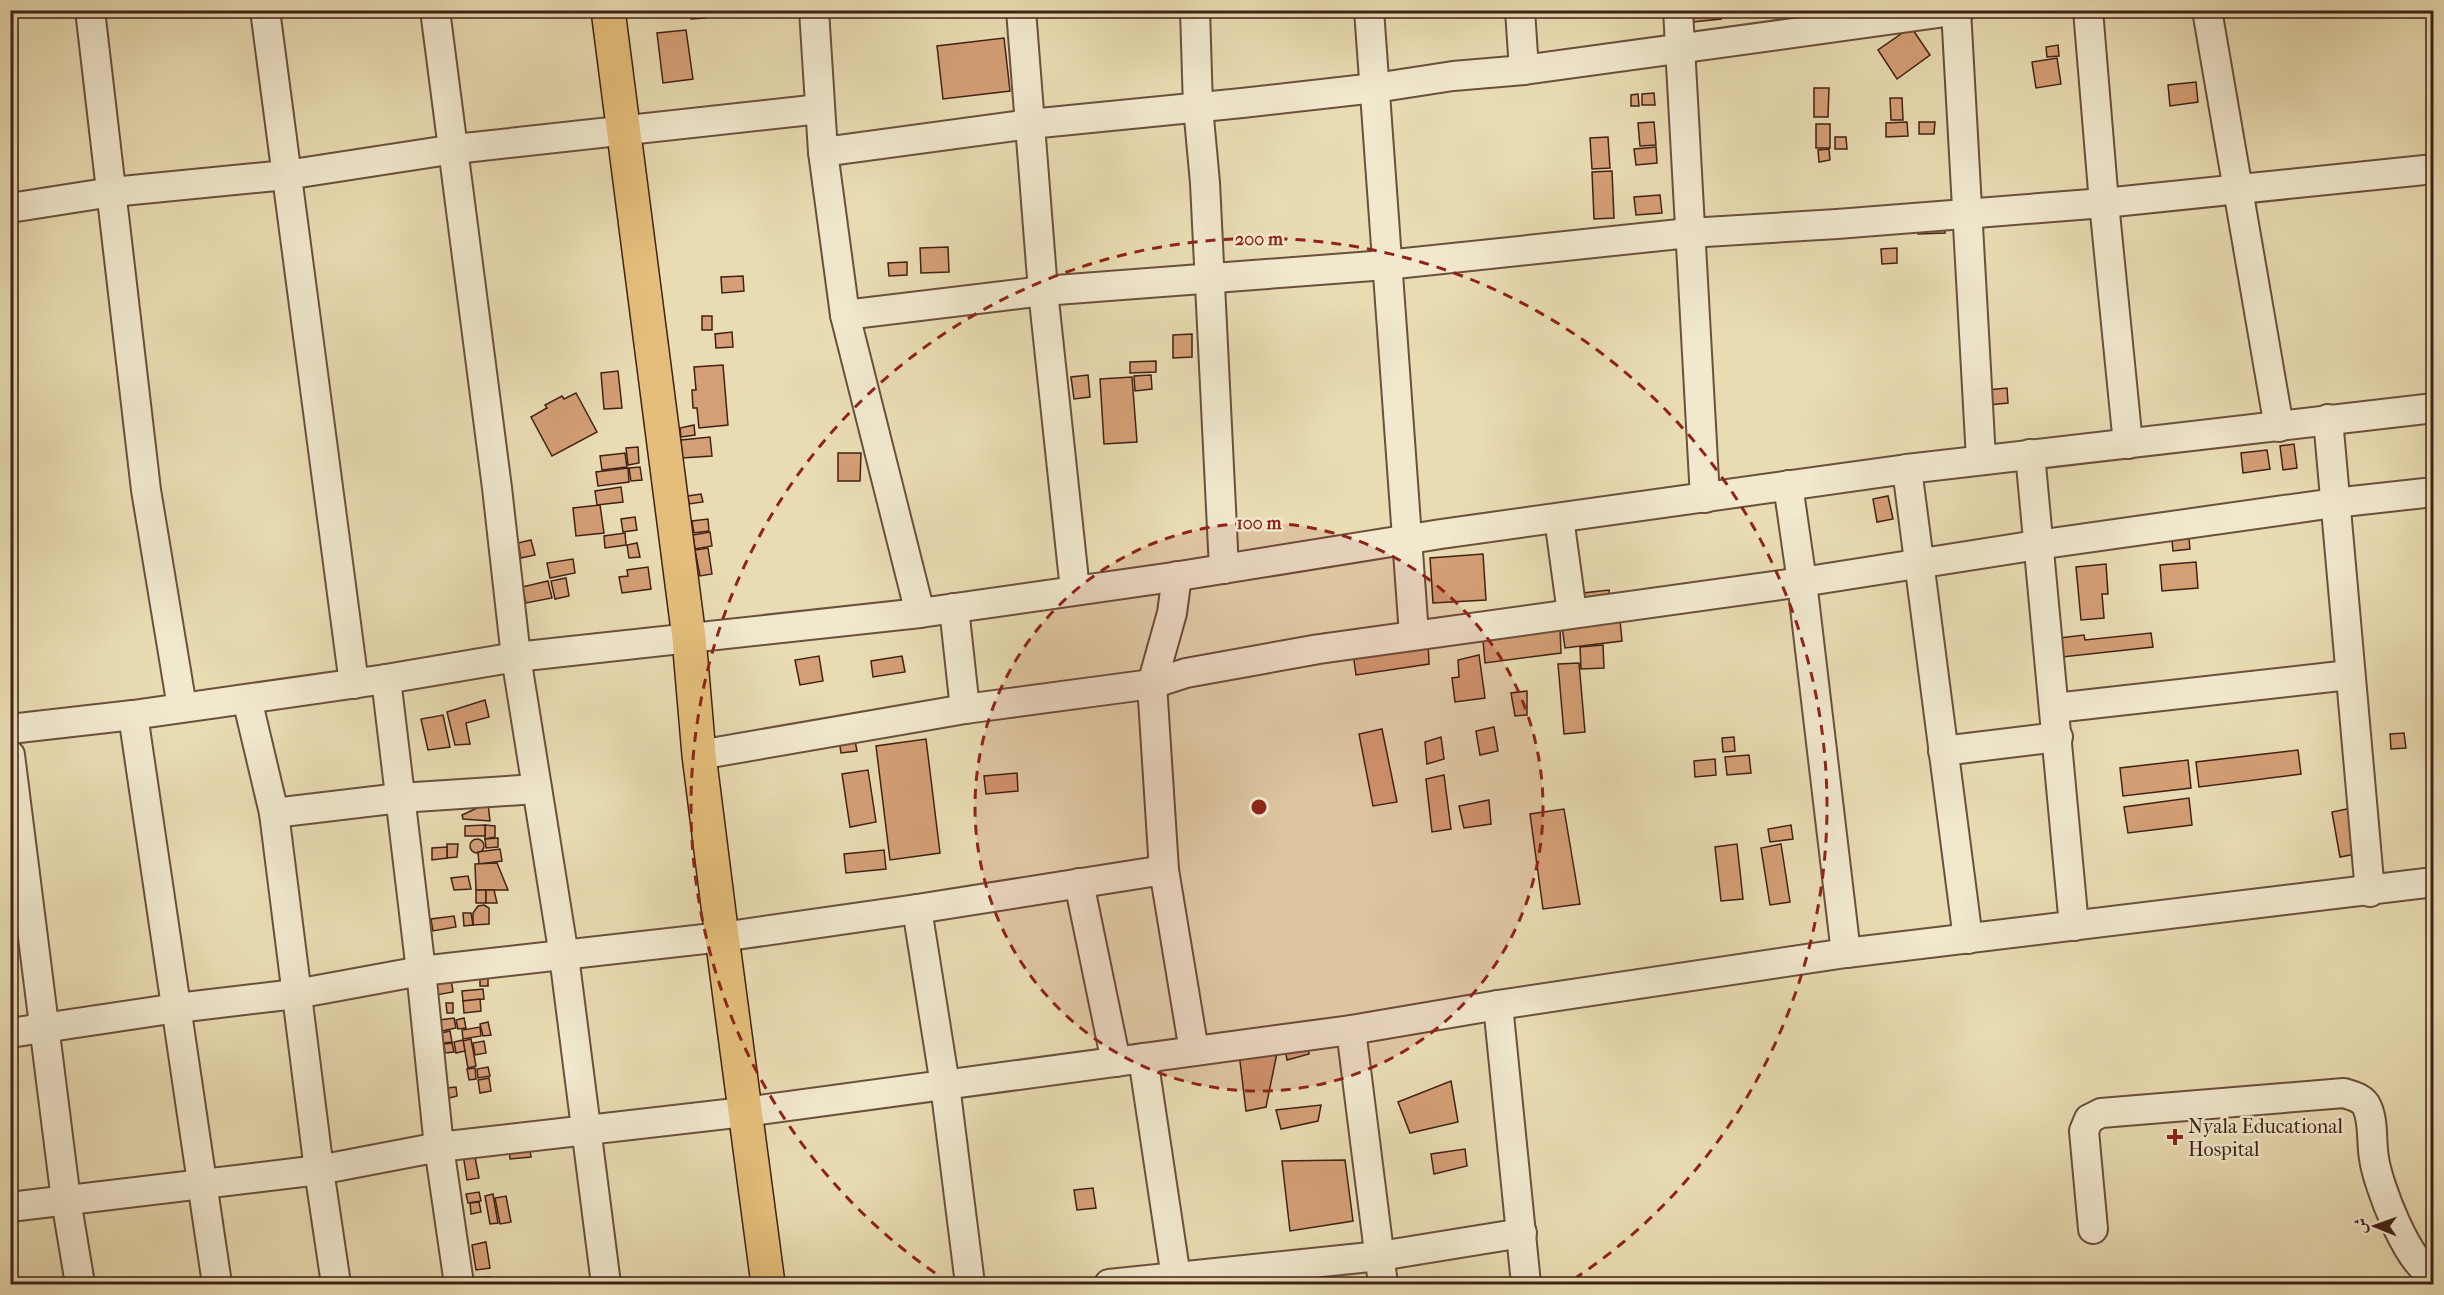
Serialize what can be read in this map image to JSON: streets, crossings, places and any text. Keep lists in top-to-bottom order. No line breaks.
{"places":{"health":["Nyala Educational Hospital"]},"north":"left","rings":["200 m","100 m"]}
